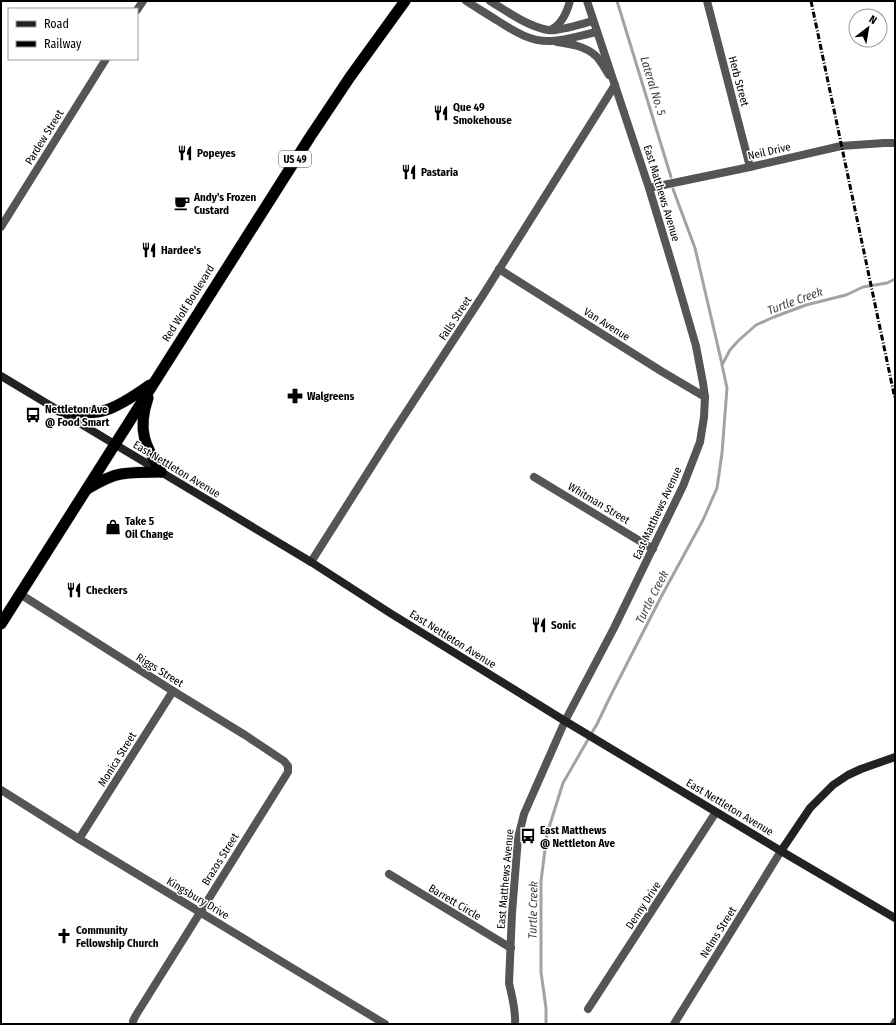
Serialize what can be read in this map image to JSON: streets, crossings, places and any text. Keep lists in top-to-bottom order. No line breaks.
{"streets":{"highway":["US 49","Red Wolf Boulevard"],"main road":["East Nettleton Avenue"],"street":["Herb Street","Pardew Street","Neil Drive","East Matthews Avenue","Falls Street","Van Avenue","Whitman Street","Riggs Street","Monica Street","Brazos Street","Kingsbury Drive","Barrett Circle","Denny Drive","Nelms Street"]},"crossings":[["Herb Street","Neil Drive"],["Neil Drive","East Matthews Avenue"],["East Matthews Avenue","Falls Street"],["East Matthews Avenue","Van Avenue"],["East Matthews Avenue","East Nettleton Avenue"],["East Matthews Avenue","Whitman Street"],["East Matthews Avenue","Barrett Circle"],["Red Wolf Boulevard","East Nettleton Avenue"],["Red Wolf Boulevard","Riggs Street"],["Falls Street","Van Avenue"],["Falls Street","East Nettleton Avenue"],["East Nettleton Avenue","Denny Drive"],["East Nettleton Avenue","Nelms Street"],["Riggs Street","Monica Street"],["Riggs Street","Brazos Street"],["Monica Street","Kingsbury Drive"],["Brazos Street","Kingsbury Drive"]],"water":["Lateral No. 5","Turtle Creek"],"places":{"restaurant":["Que 49 Smokehouse","Popeyes","Pastaria","Hardee's","Checkers","Sonic"],"cafe":["Andy's Frozen Custard"],"pharmacy":["Walgreens"],"bus stop":["Nettleton Ave @ Food Smart","East Matthews @ Nettleton Ave"],"shop":["Take 5 Oil Change"],"church":["Community Fellowship Church"]},"legend":["Road","Railway"],"north":"top right"}
